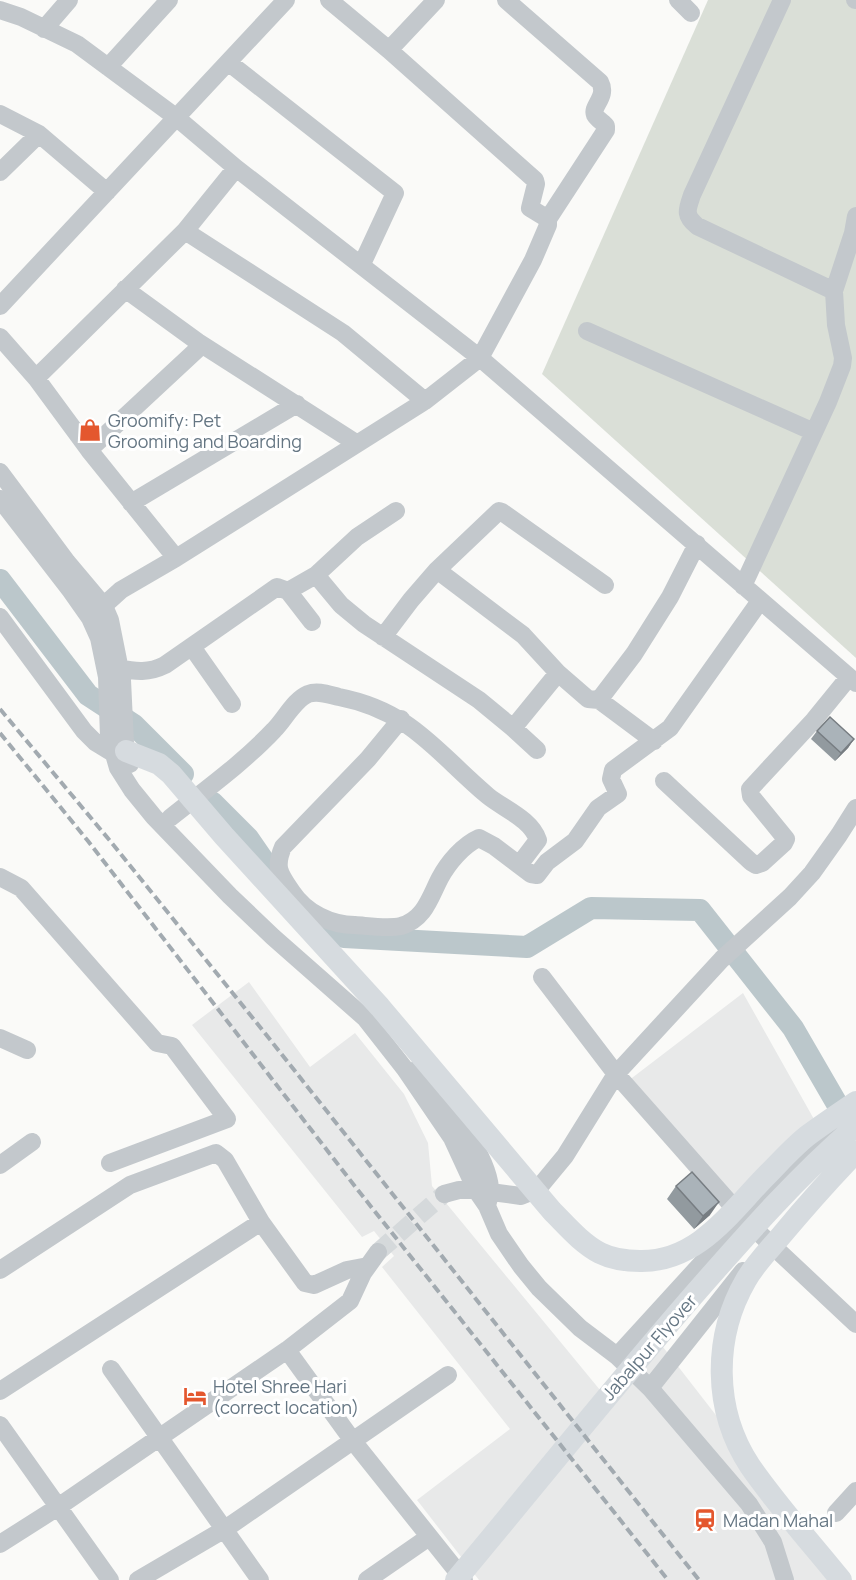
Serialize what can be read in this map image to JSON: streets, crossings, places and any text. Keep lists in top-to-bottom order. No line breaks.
{"streets":{"main road":["Jabalpur Flyover"]},"places":{"shop":["Groomify: Pet Grooming and Boarding"],"hotel":["Hotel Shree Hari (correct location)"],"station":["Madan Mahal"]}}
